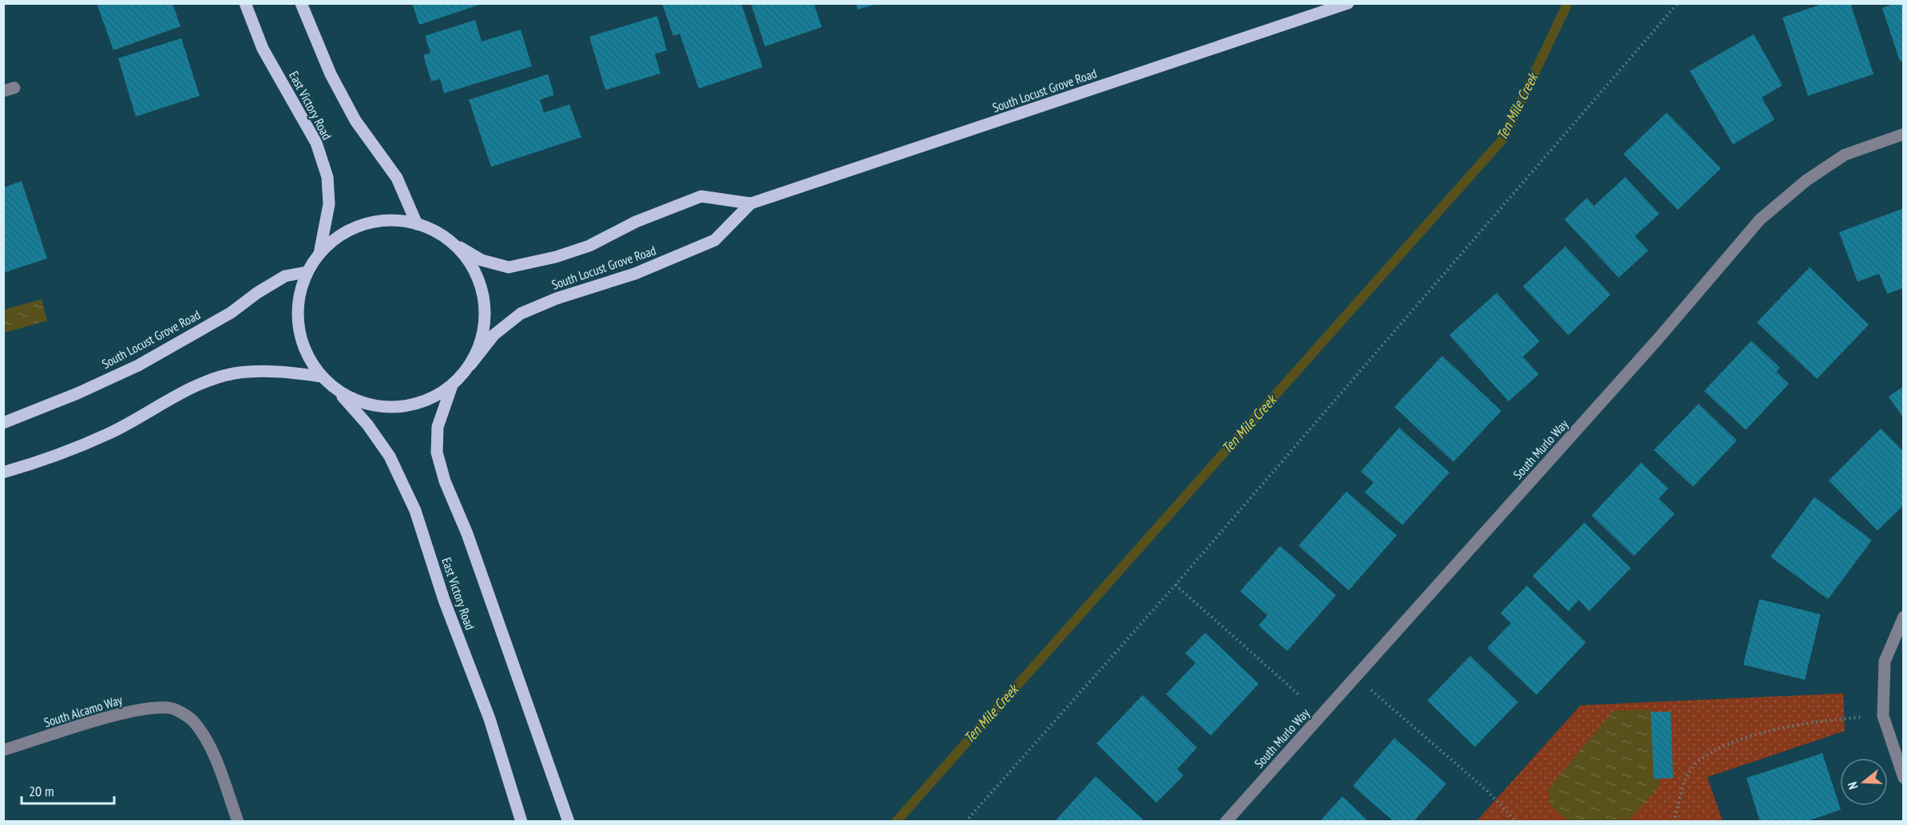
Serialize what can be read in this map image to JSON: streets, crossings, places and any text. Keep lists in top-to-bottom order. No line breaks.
{"streets":{"main road":["South Locust Grove Road","East Victory Road"],"street":["South Murlo Way","South Alcamo Way"]},"water":["Ten Mile Creek"],"scale_bar":"20 m","north":"left"}
